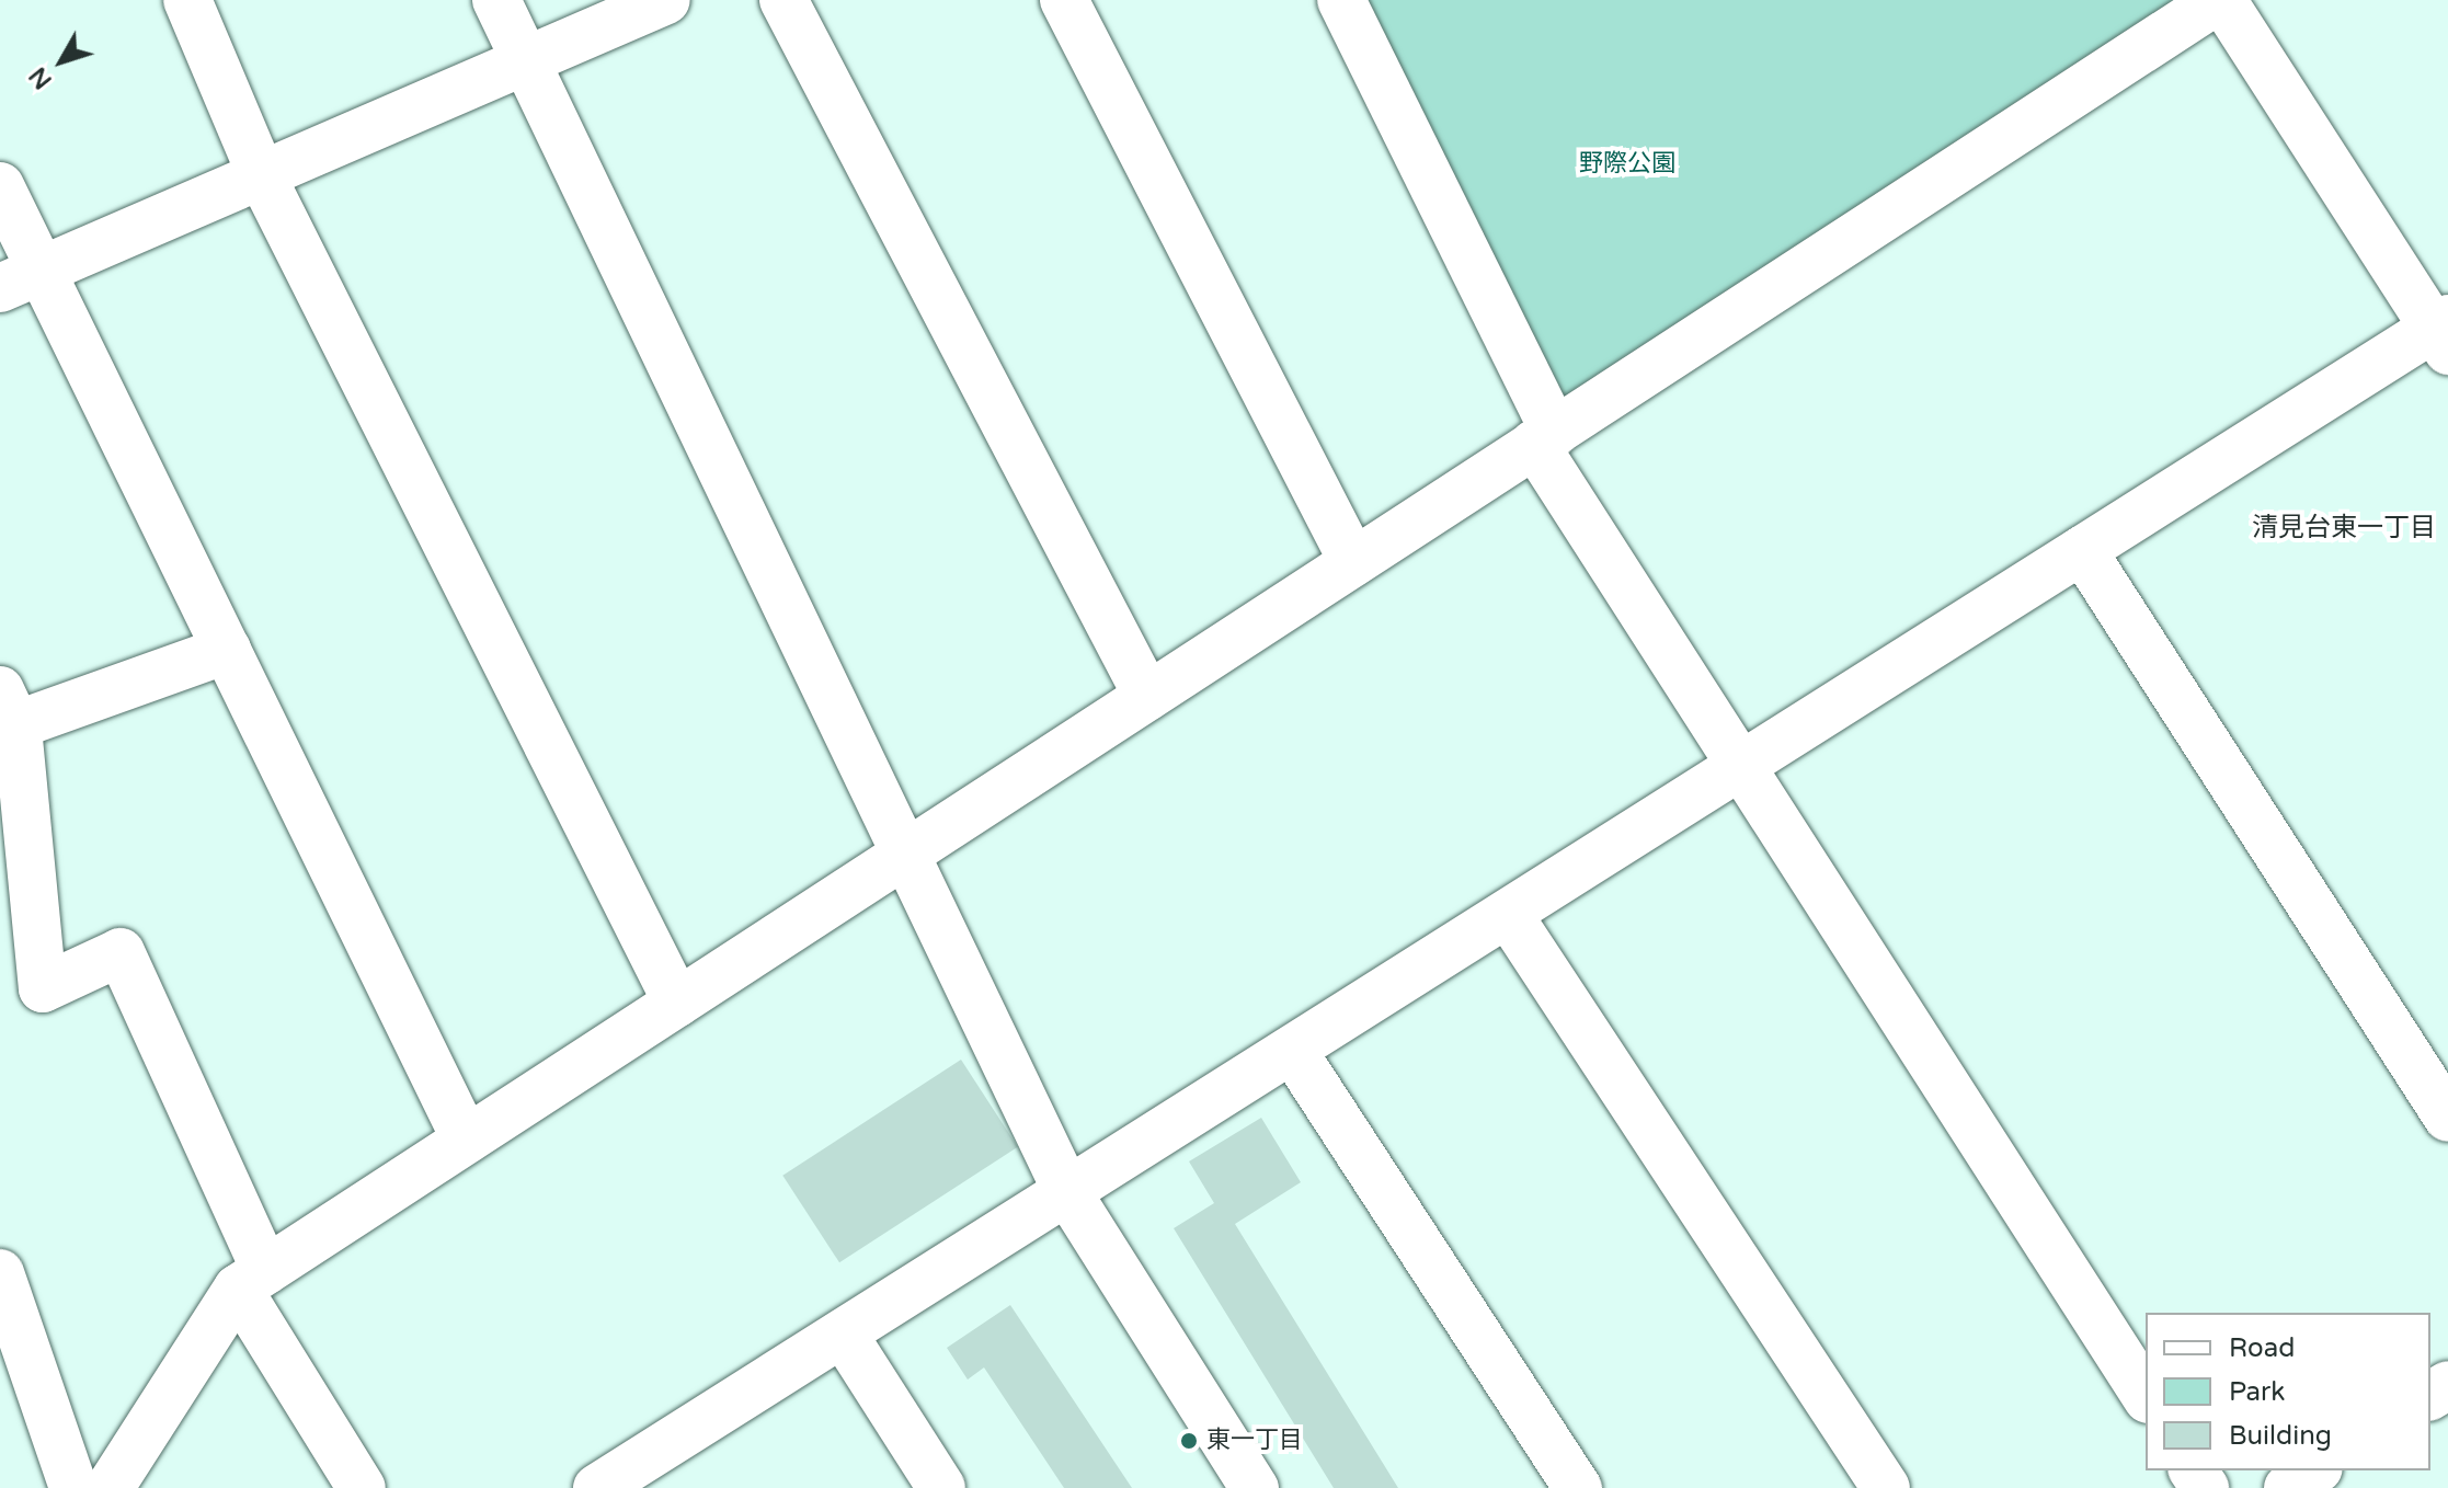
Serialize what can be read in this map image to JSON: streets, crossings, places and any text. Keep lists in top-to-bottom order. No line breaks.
{"districts":["清見台東一丁目"],"parks":["野際公園"],"places":["東一丁目"],"legend":["Road","Park","Building"],"north":"bottom left"}
